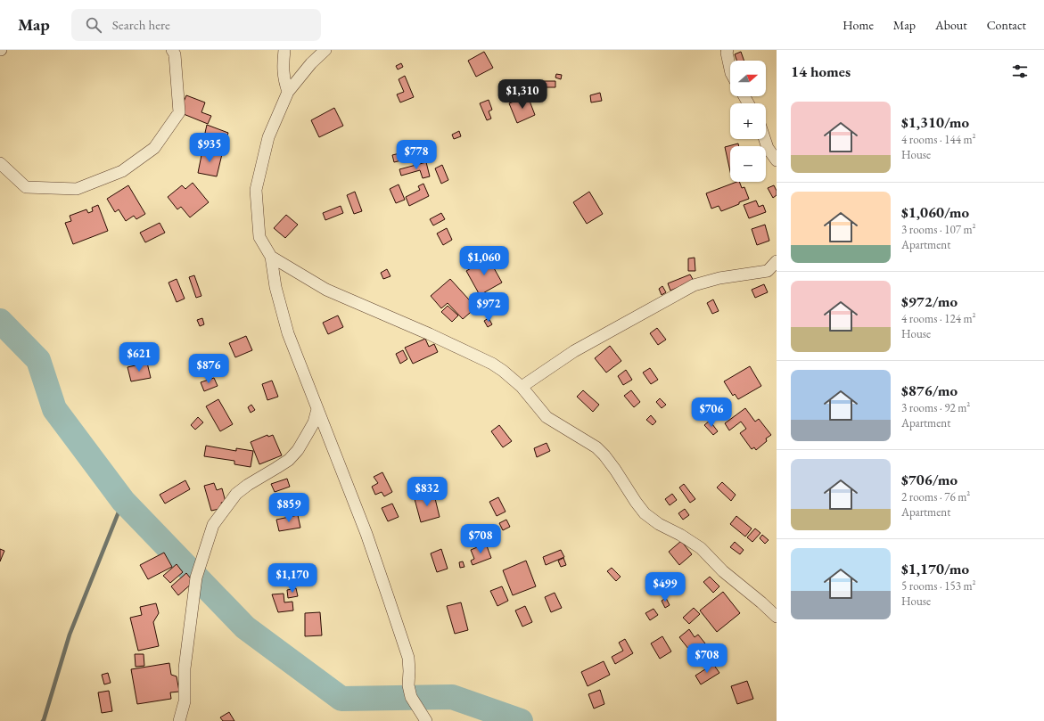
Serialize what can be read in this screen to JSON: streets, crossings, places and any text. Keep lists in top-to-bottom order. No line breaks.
{"north":"right","page":{"header":"Map","search":"Search here","nav":["Home","Map","About","Contact"],"heading":"14 homes","map_buttons":["+","−"],"price":["$1,310","$935","$778","$1,060","$972","$621","$876","$706","$832","$859","$708","$1,170","$499","$708"],"list":[{"name":"$1,310/mo","note":"4 rooms · 144 m² · House"},{"name":"$1,060/mo","note":"3 rooms · 107 m² · Apartment"},{"name":"$972/mo","note":"4 rooms · 124 m² · House"},{"name":"$876/mo","note":"3 rooms · 92 m² · Apartment"},{"name":"$706/mo","note":"2 rooms · 76 m² · Apartment"},{"name":"$1,170/mo","note":"5 rooms · 153 m² · House"}]}}
